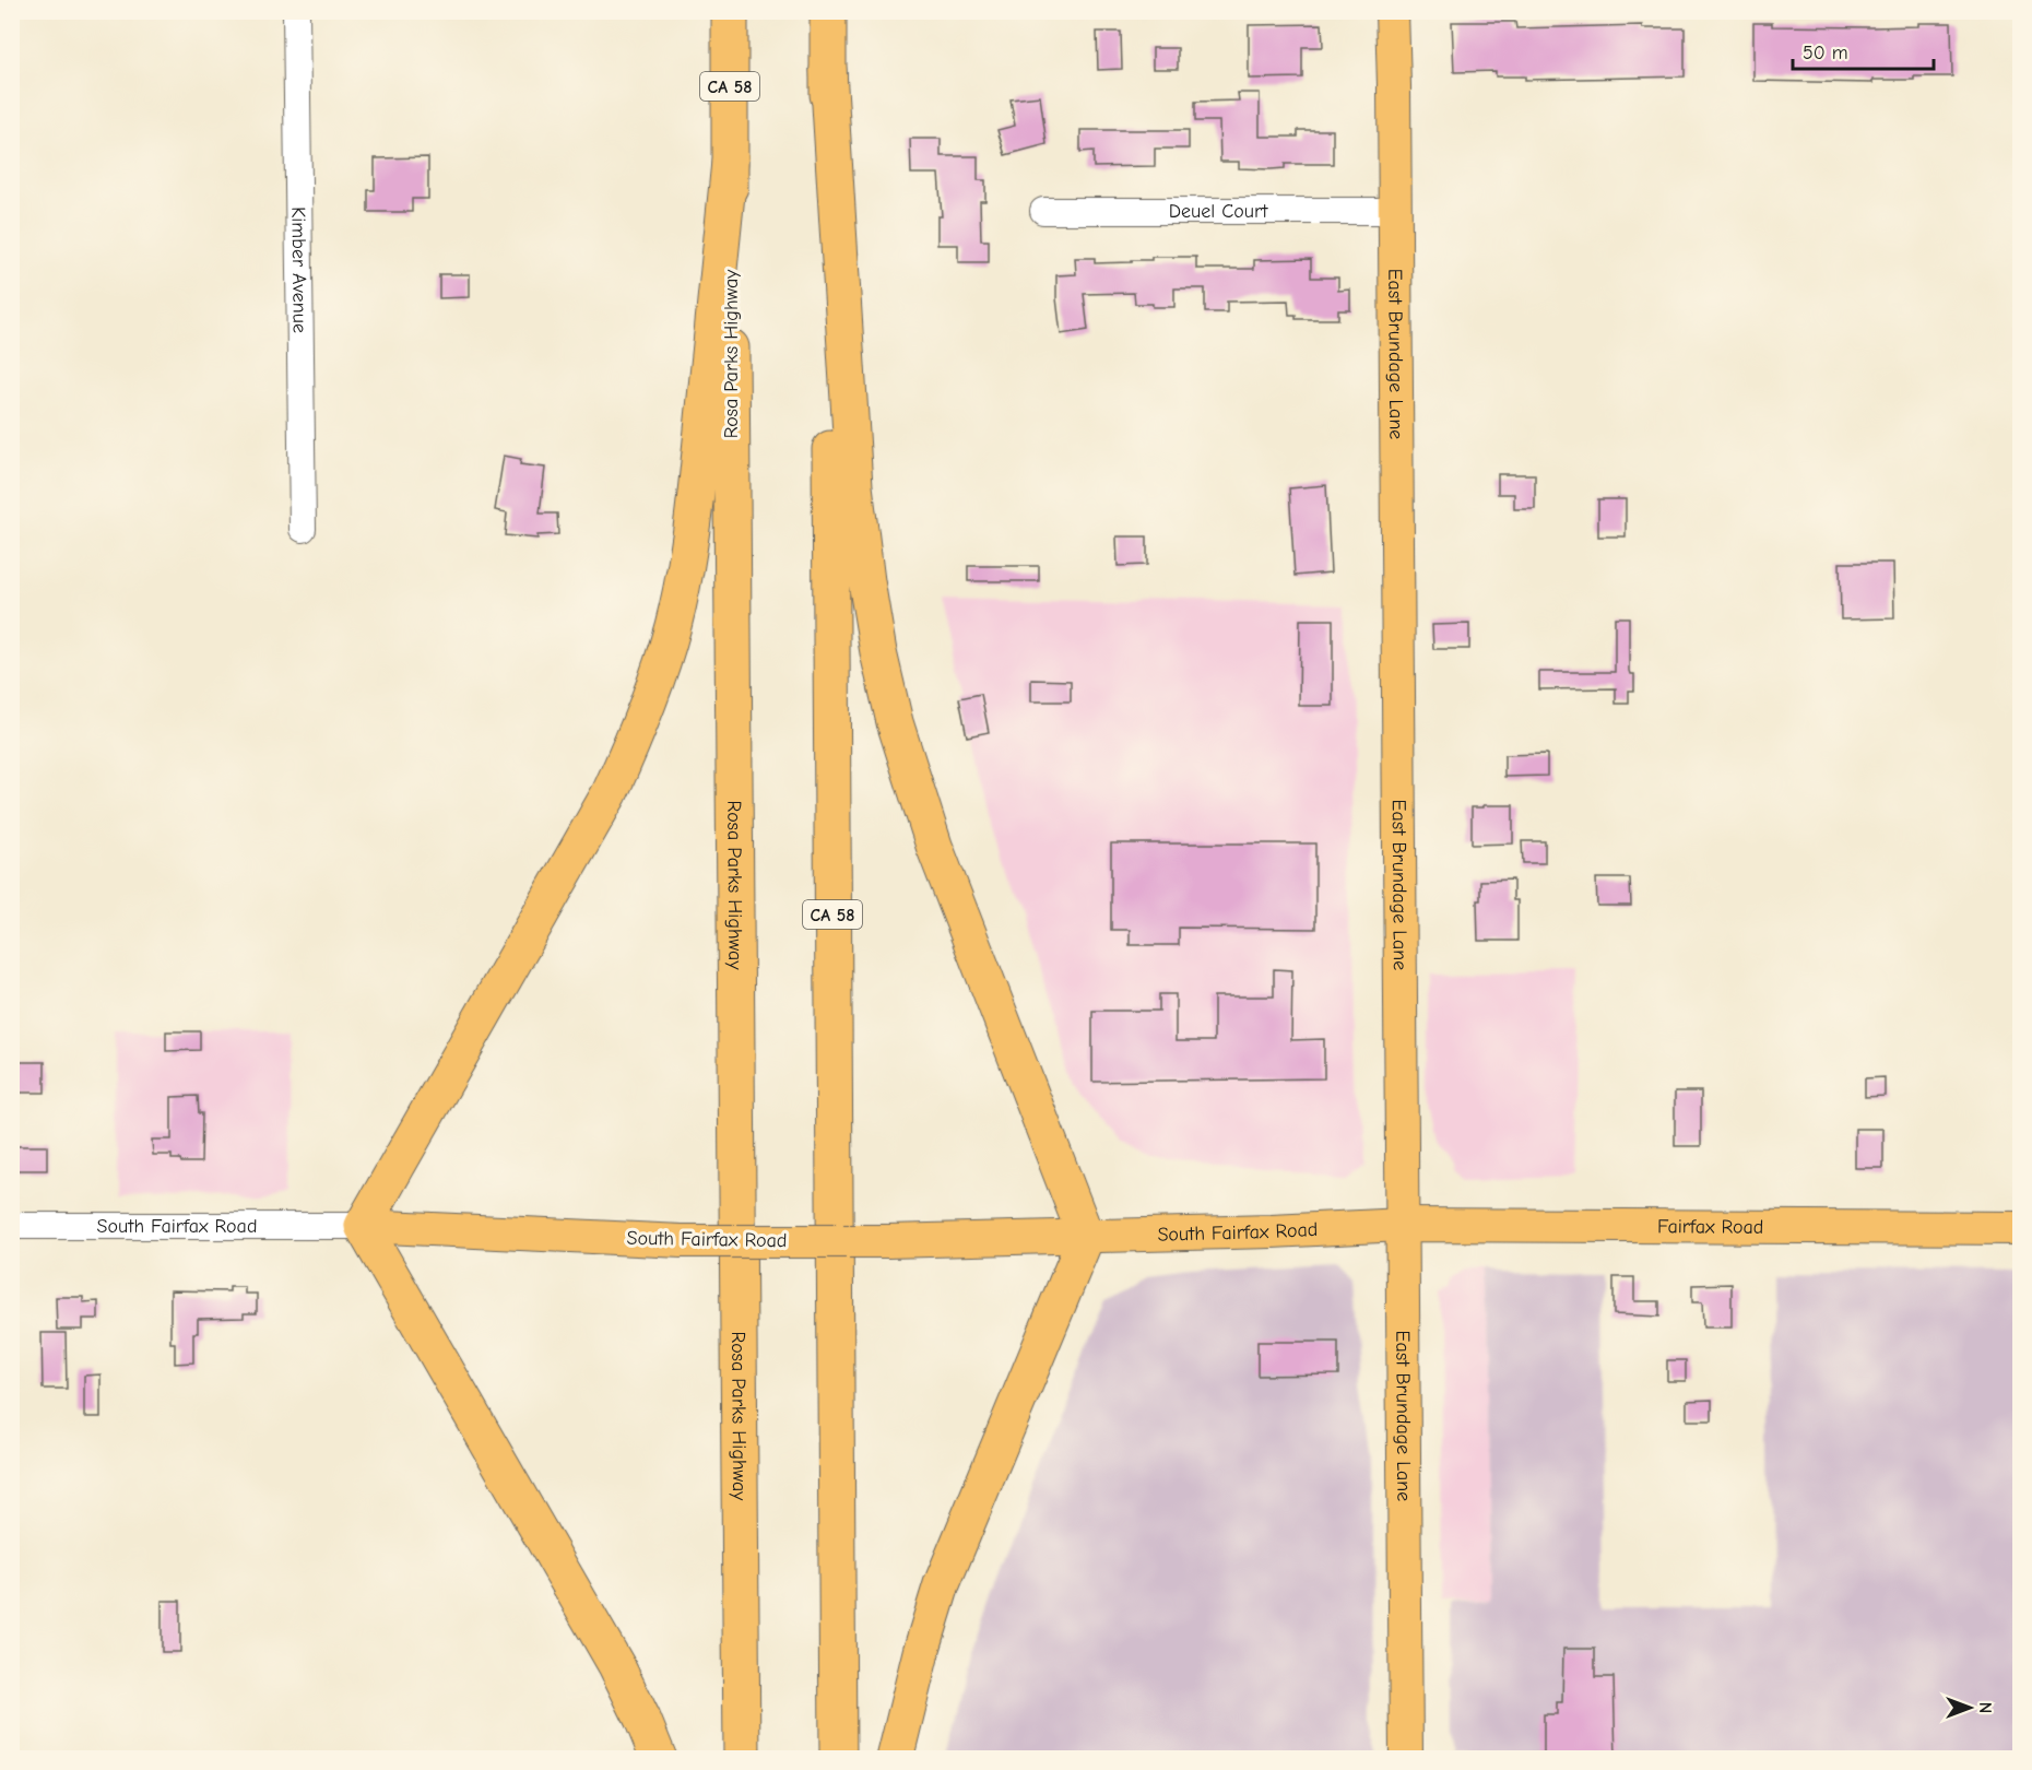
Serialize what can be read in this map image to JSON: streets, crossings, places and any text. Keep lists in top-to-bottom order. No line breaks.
{"streets":{"highway":["CA 58","Rosa Parks Highway"],"main road":["East Brundage Lane","South Fairfax Road","Fairfax Road"],"street":["Deuel Court","Kimber Avenue"]},"crossings":[["Deuel Court","East Brundage Lane"],["East Brundage Lane","South Fairfax Road"],["East Brundage Lane","Fairfax Road"],["South Fairfax Road","Fairfax Road"]],"scale_bar":"50 m","north":"right"}
